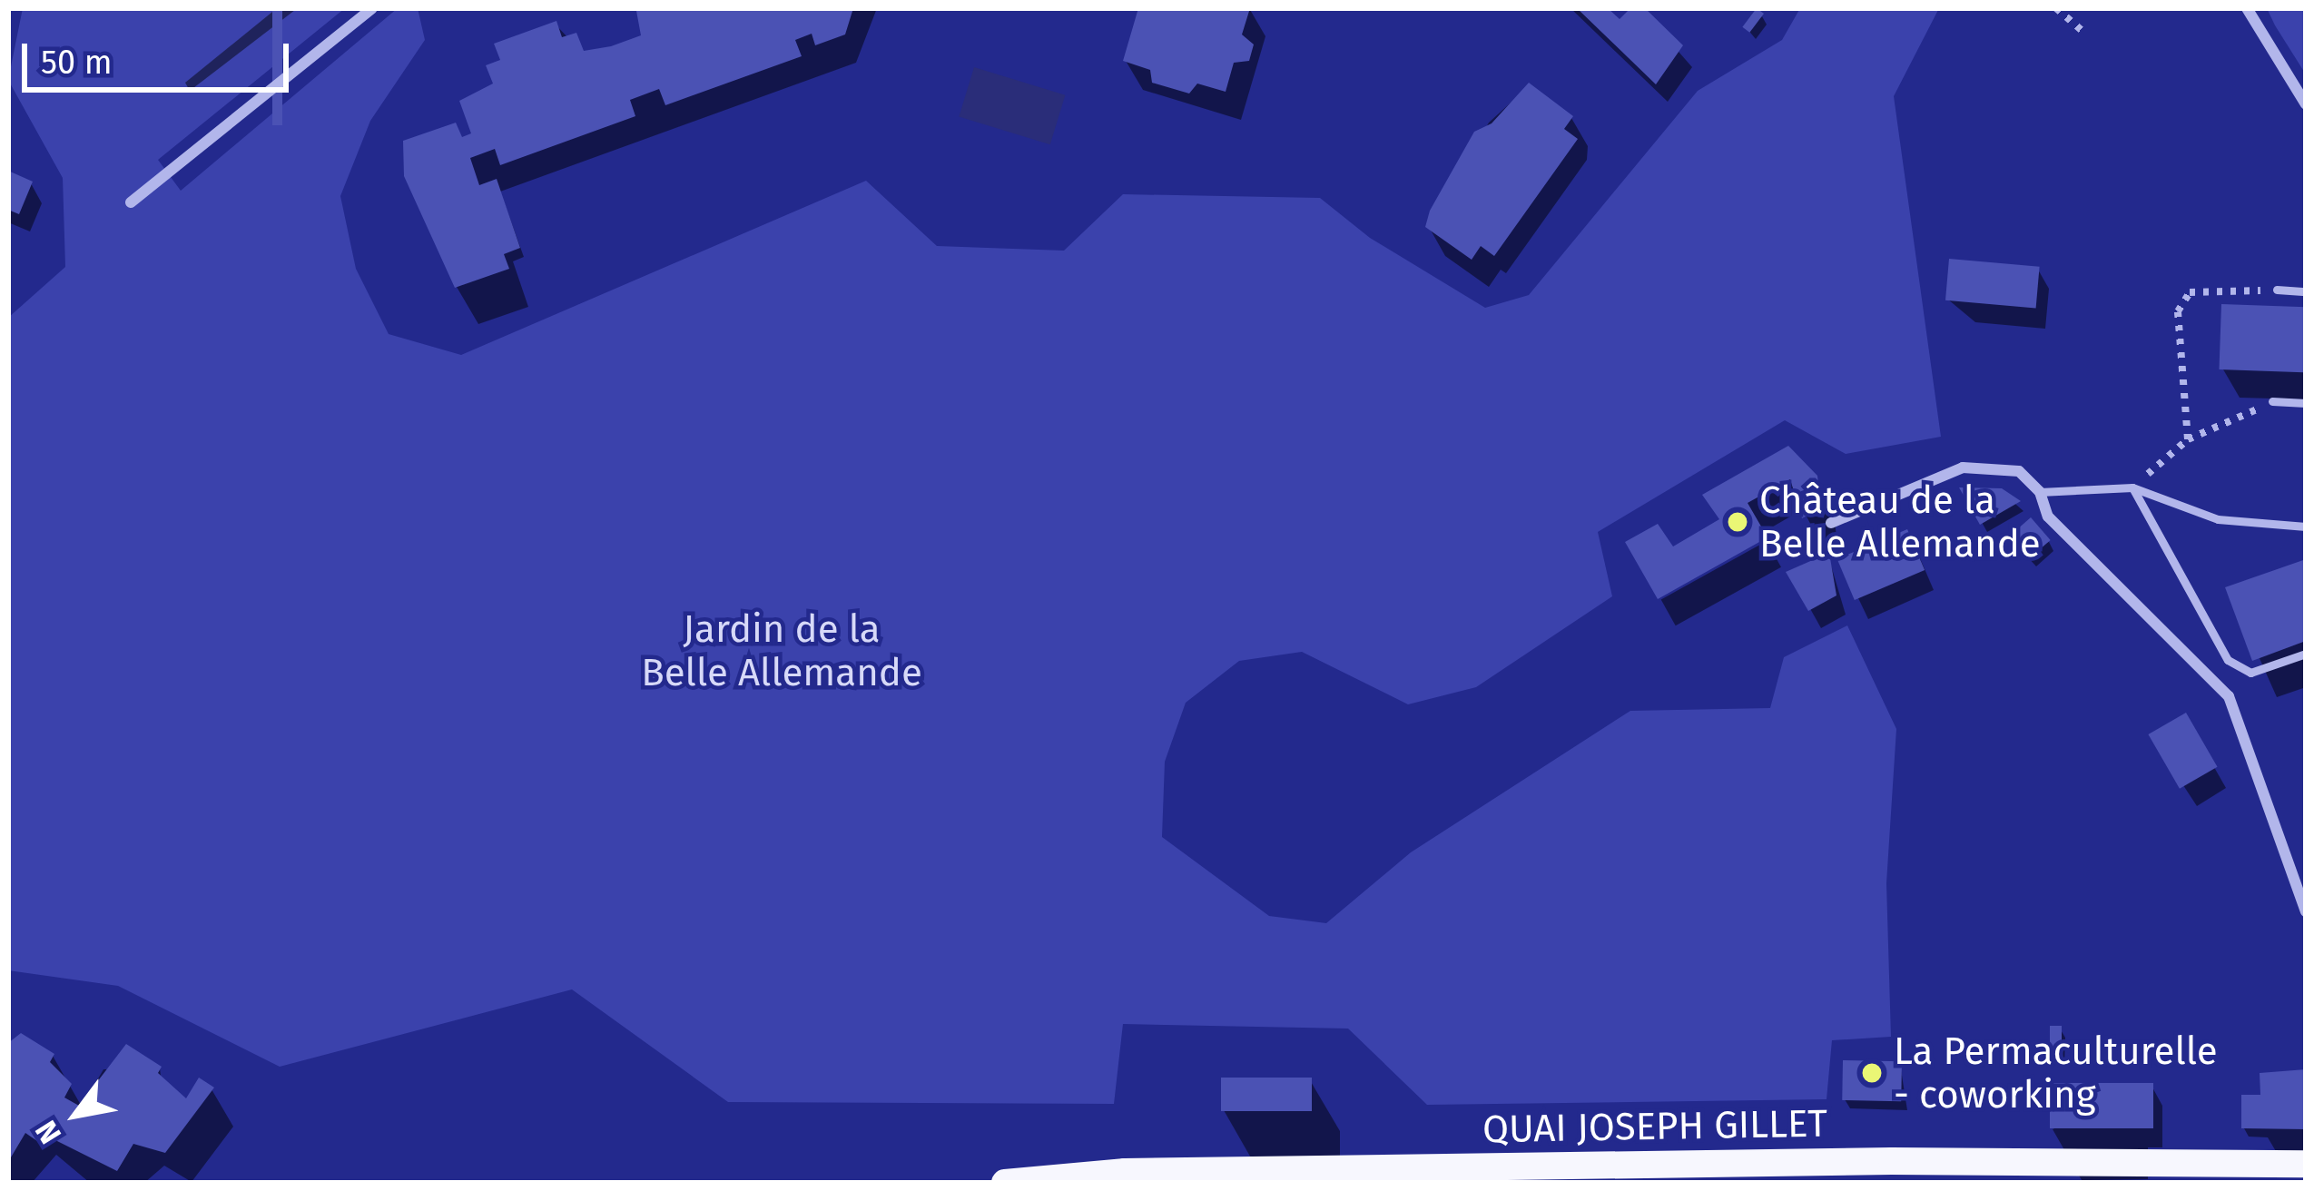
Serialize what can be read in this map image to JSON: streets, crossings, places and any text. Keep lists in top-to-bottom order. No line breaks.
{"streets":{"main road":["QUAI JOSEPH GILLET"]},"parks":["Jardin de la Belle Allemande"],"places":["Château de la Belle Allemande","La Permaculturelle - coworking"],"scale_bar":"50 m","north":"bottom left"}
